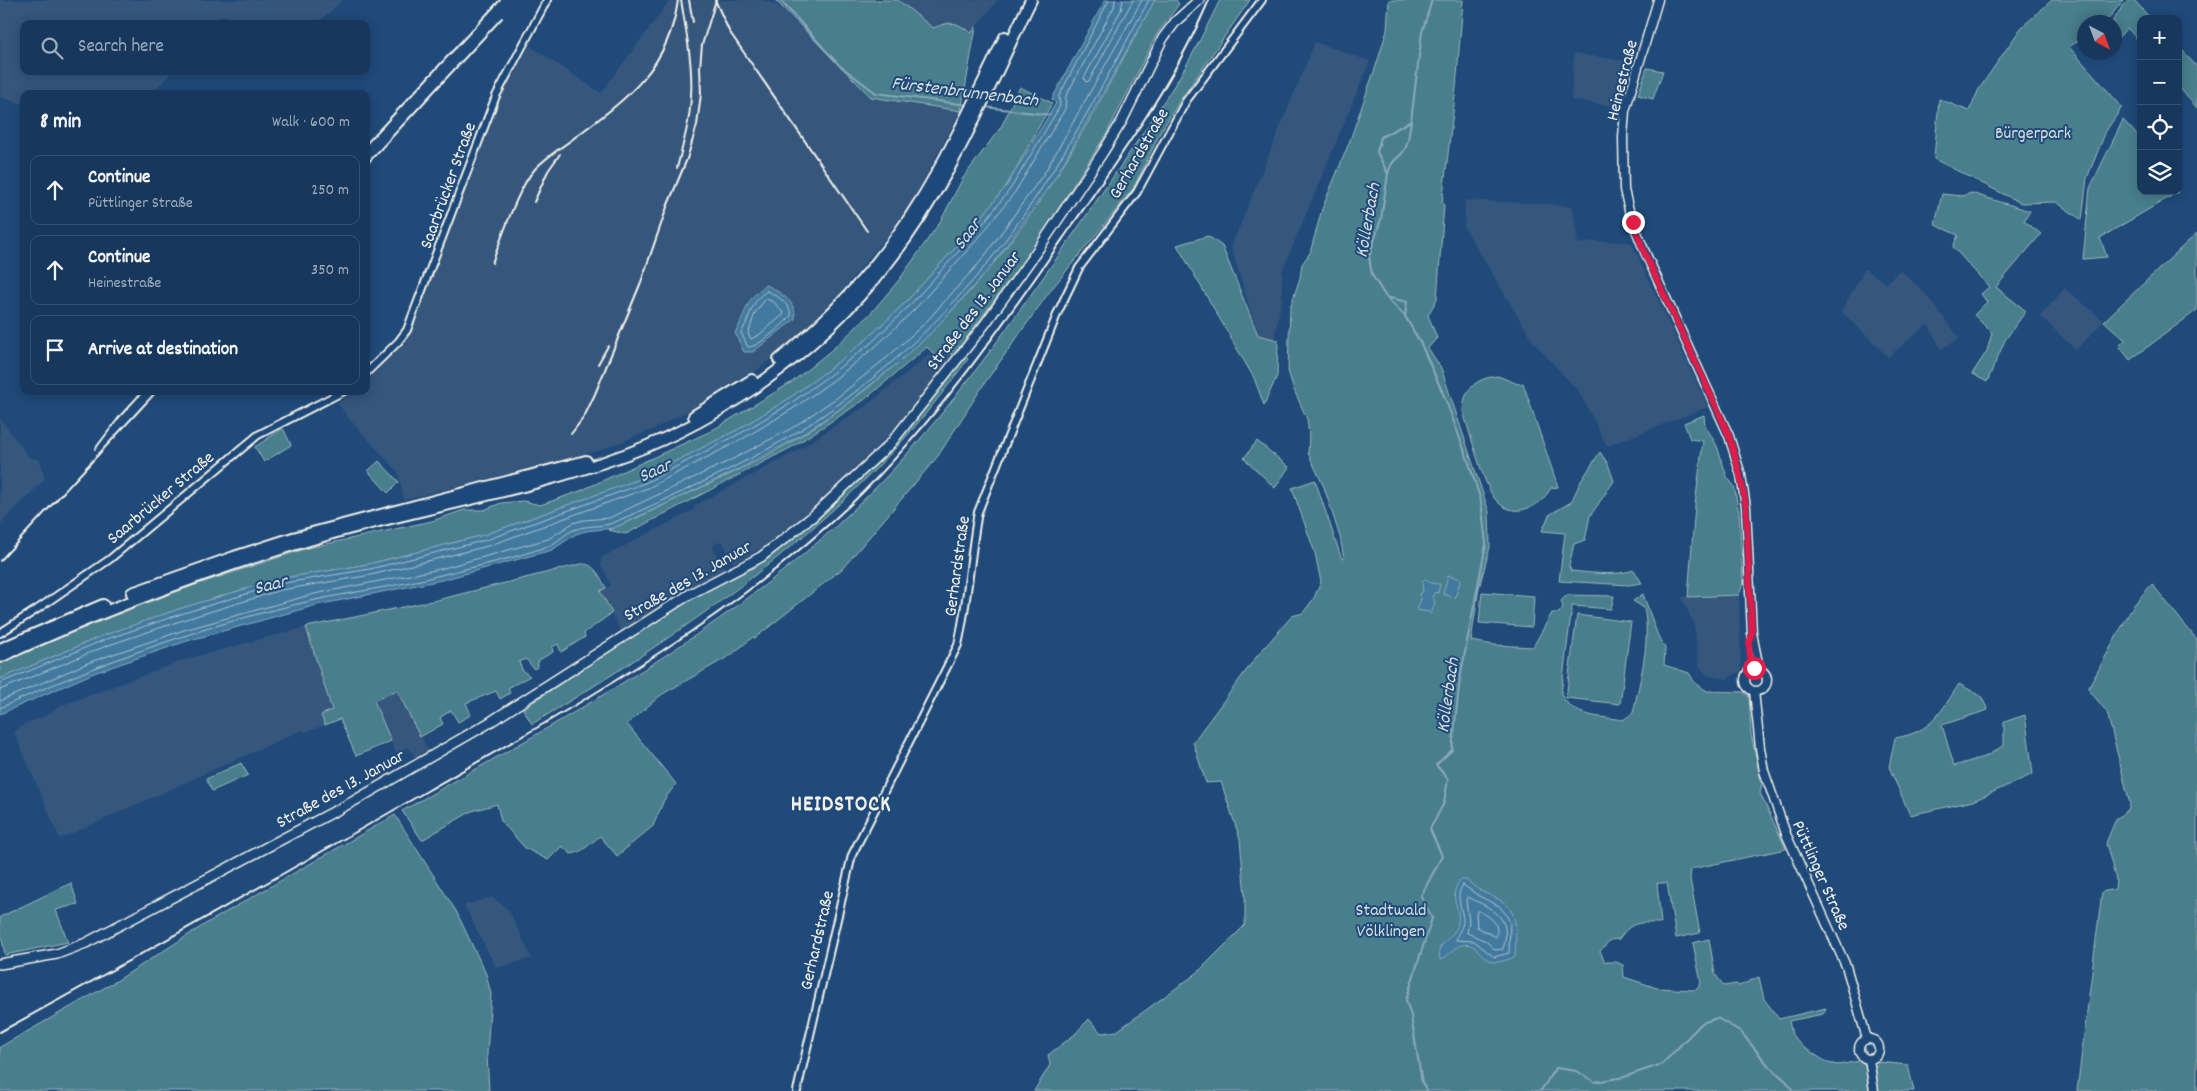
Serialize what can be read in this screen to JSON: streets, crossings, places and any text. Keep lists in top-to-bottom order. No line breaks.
{"streets":{"main road":["Heinestraße","Straße des 13. Januar","Püttlinger Straße"],"street":["Gerhardstraße","Saarbrücker Straße"]},"crossings":[["Heinestraße","Püttlinger Straße"]],"districts":["HEIDSTOCK"],"water":["Fürstenbrunnenbach","Köllerbach","Saar"],"parks":["Bürgerpark","Stadtwald Völklingen"],"north":"bottom right","page":{"map_buttons":["+","−"],"search":"Search here","heading":["8 min","Walk · 600 m"],"list":[["Continue","Püttlinger Straße","250 m"],["Continue","Heinestraße","350 m"],"Arrive at destination"]}}
